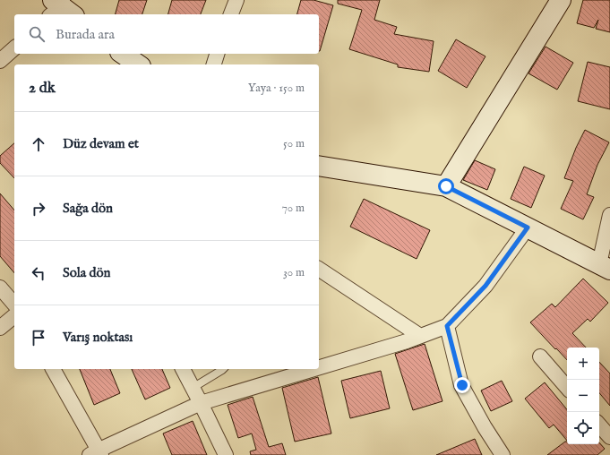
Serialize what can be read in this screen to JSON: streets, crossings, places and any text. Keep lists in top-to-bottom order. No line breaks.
{"page":{"search":"Burada ara","heading":["2 dk","Yaya · 150 m"],"list":[["Düz devam et","50 m"],["Sağa dön","70 m"],["Sola dön","30 m"],"Varış noktası"],"map_buttons":["+","−"]}}
